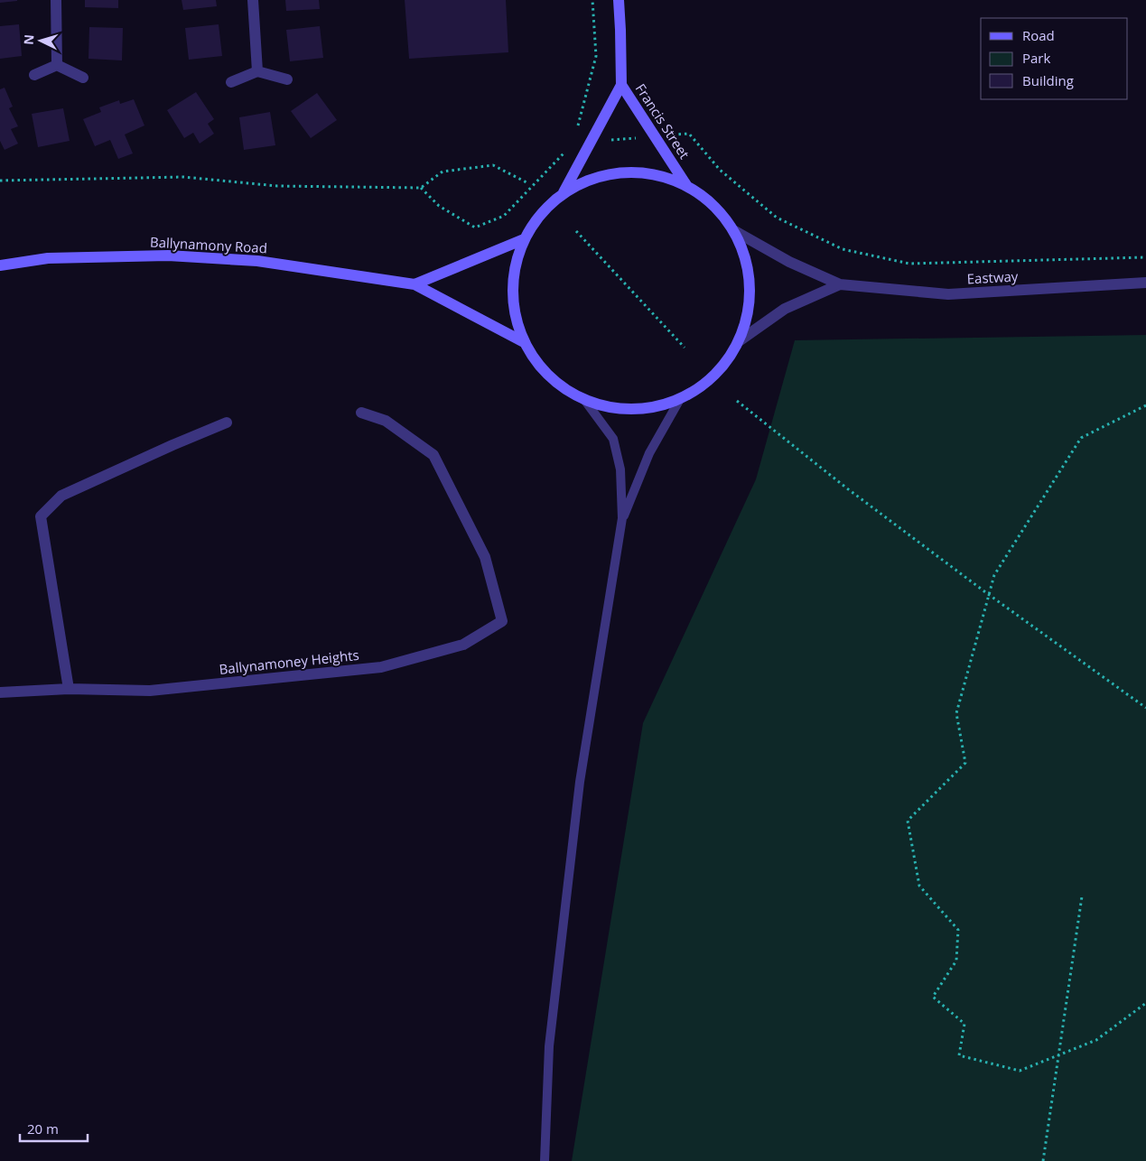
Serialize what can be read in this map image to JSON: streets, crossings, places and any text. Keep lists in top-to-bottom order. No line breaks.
{"streets":{"main road":["Francis Street","Ballynamony Road"],"street":["Eastway","Ballynamoney Heights"]},"legend":["Road","Park","Building"],"scale_bar":"20 m","north":"left"}
